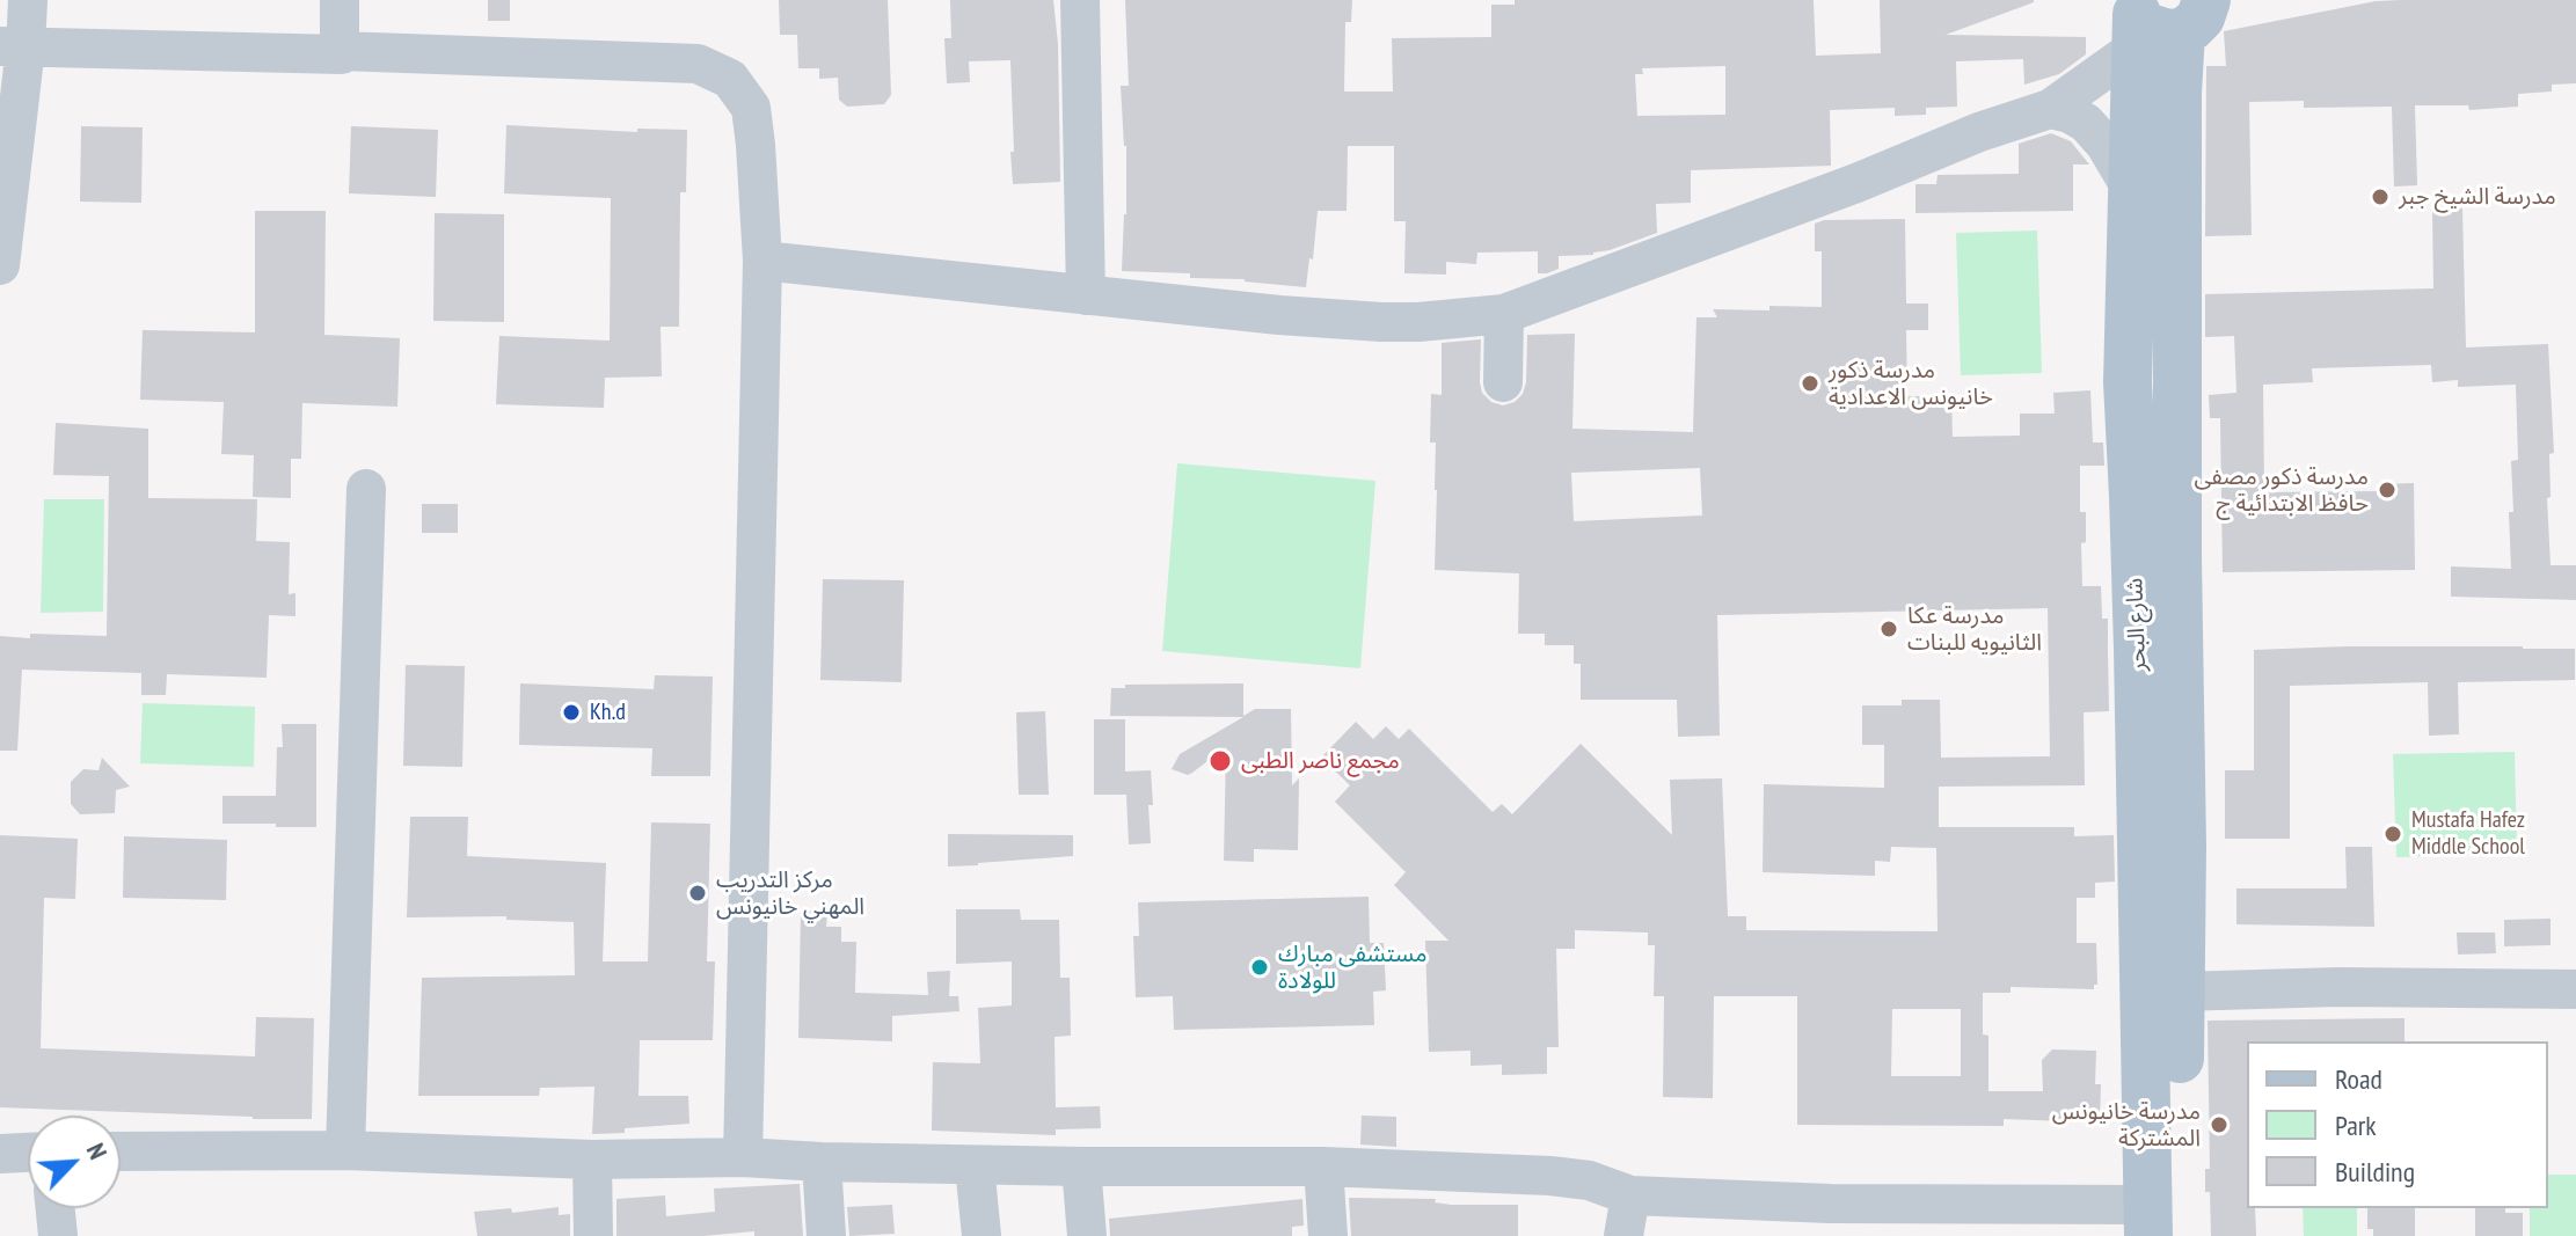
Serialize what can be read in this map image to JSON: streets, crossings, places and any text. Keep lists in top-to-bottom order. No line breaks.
{"streets":{"main road":["شارع البحر"]},"places":["مدرسة الشيخ جبر","مدرسة ذكور خانيونس الاعدادية","مدرسة ذكور مصفى حافظ الابتدائية ج","مدرسة عكا الثانيويه للبنات","Kh.d","مجمع ناصر الطبى","Mustafa Hafez Middle School","مركز التدريب المهني خانيونس","مستشفى مبارك للولادة","مدرسة خانيونس المشتركة"],"legend":["Road","Park","Building"],"north":"top right"}
